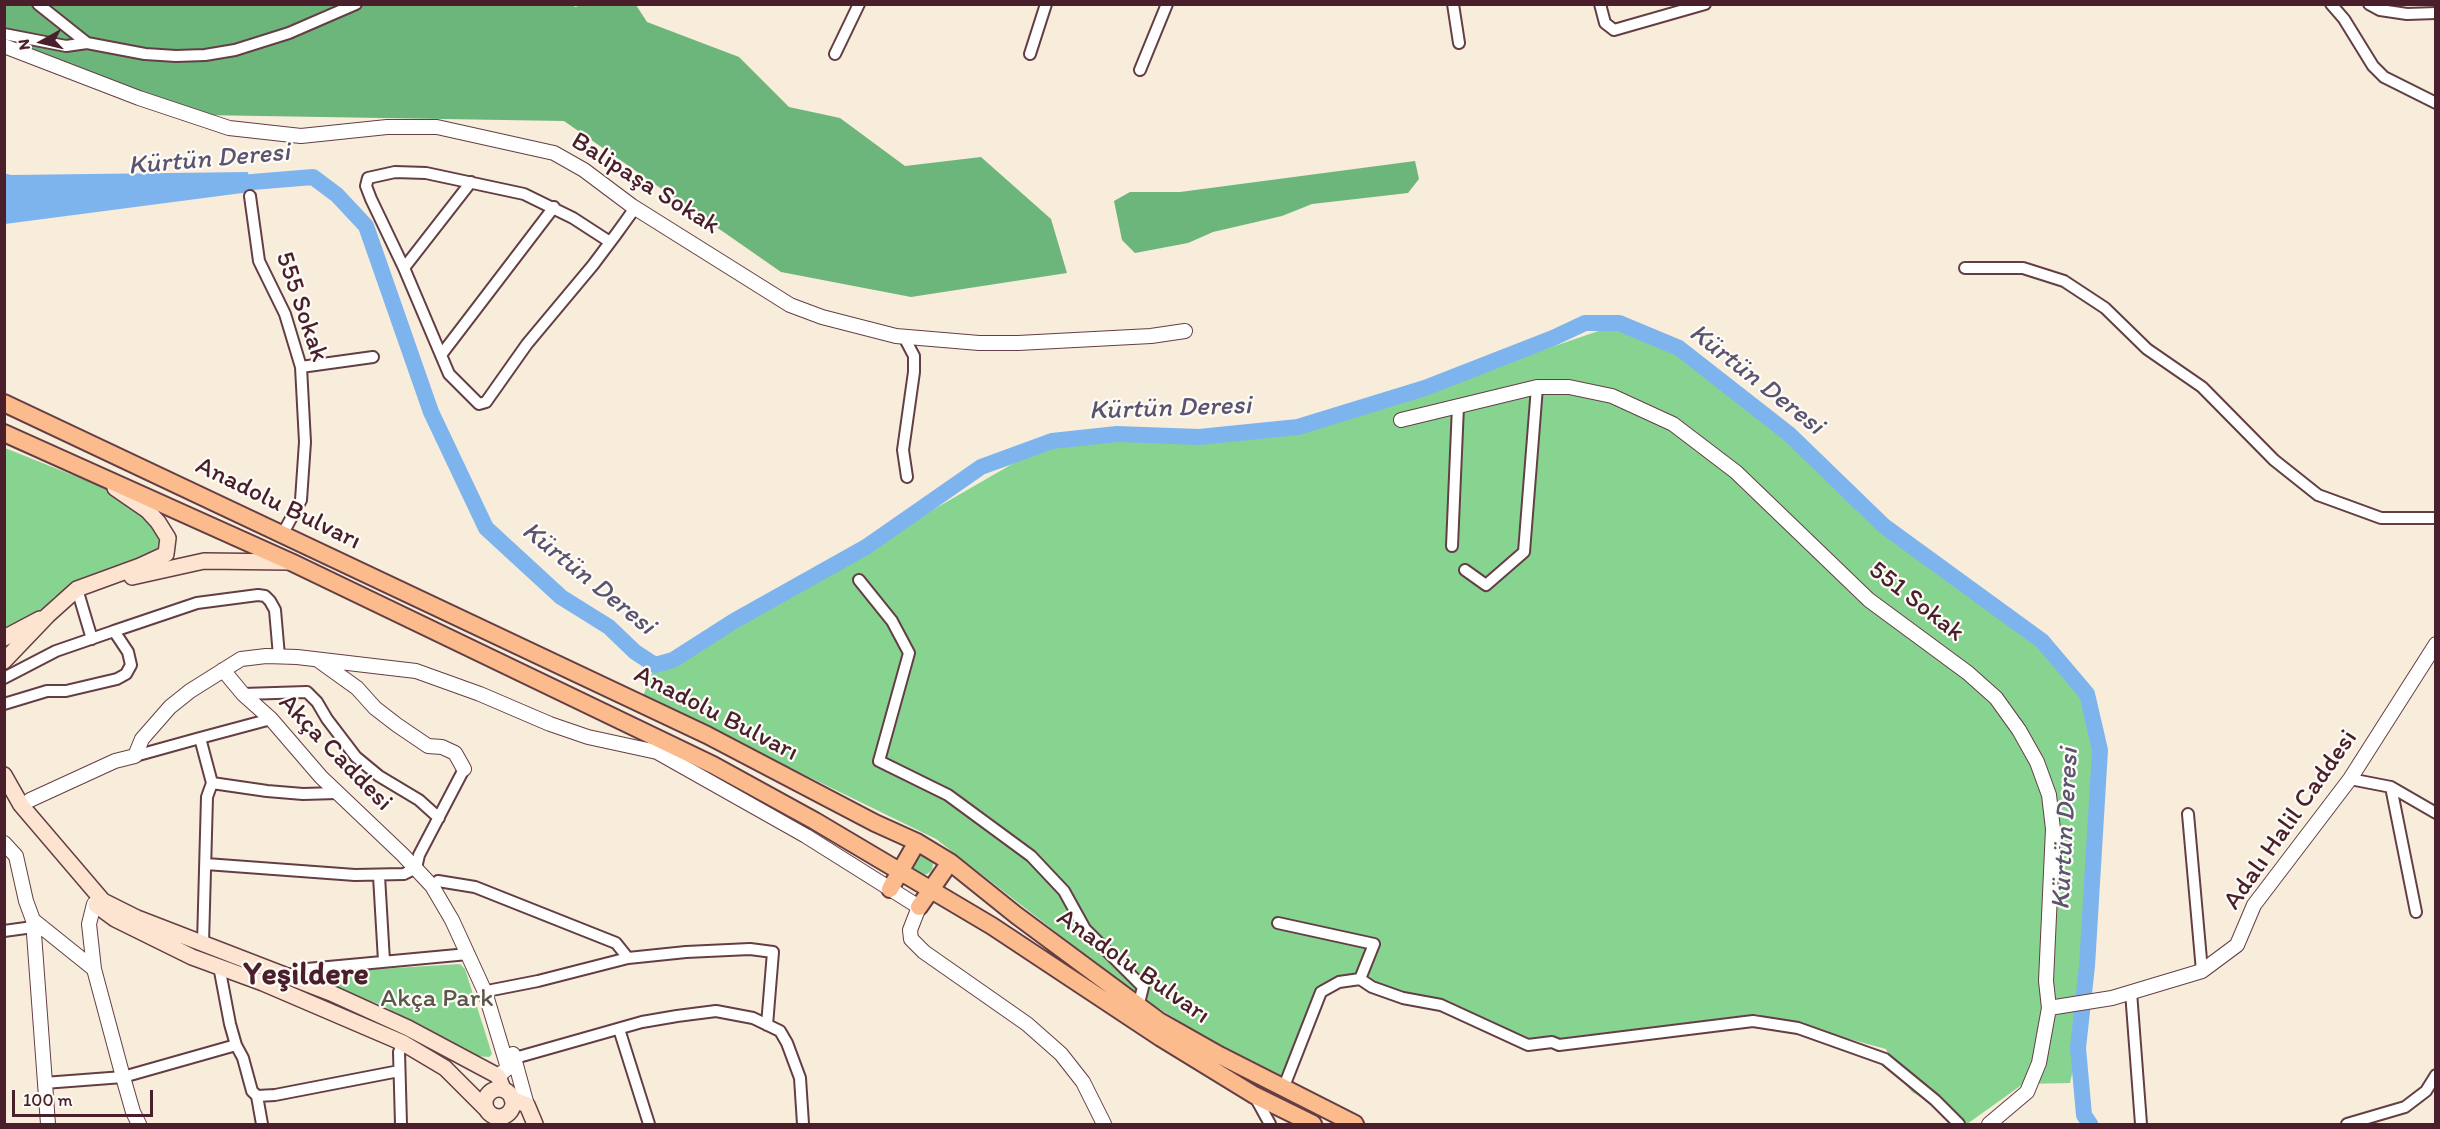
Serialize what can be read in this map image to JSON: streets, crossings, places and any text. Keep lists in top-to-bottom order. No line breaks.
{"streets":{"highway":["Anadolu Bulvarı"],"street":["Balipaşa Sokak","555 Sokak","551 Sokak","Akça Caddesi","Adalı Halil Caddesi"]},"crossings":[["555 Sokak","Anadolu Bulvarı"],["551 Sokak","Adalı Halil Caddesi"]],"districts":["Yeşildere"],"water":["Kürtün Deresi"],"parks":["Akça Park"],"scale_bar":"100 m","north":"left"}
